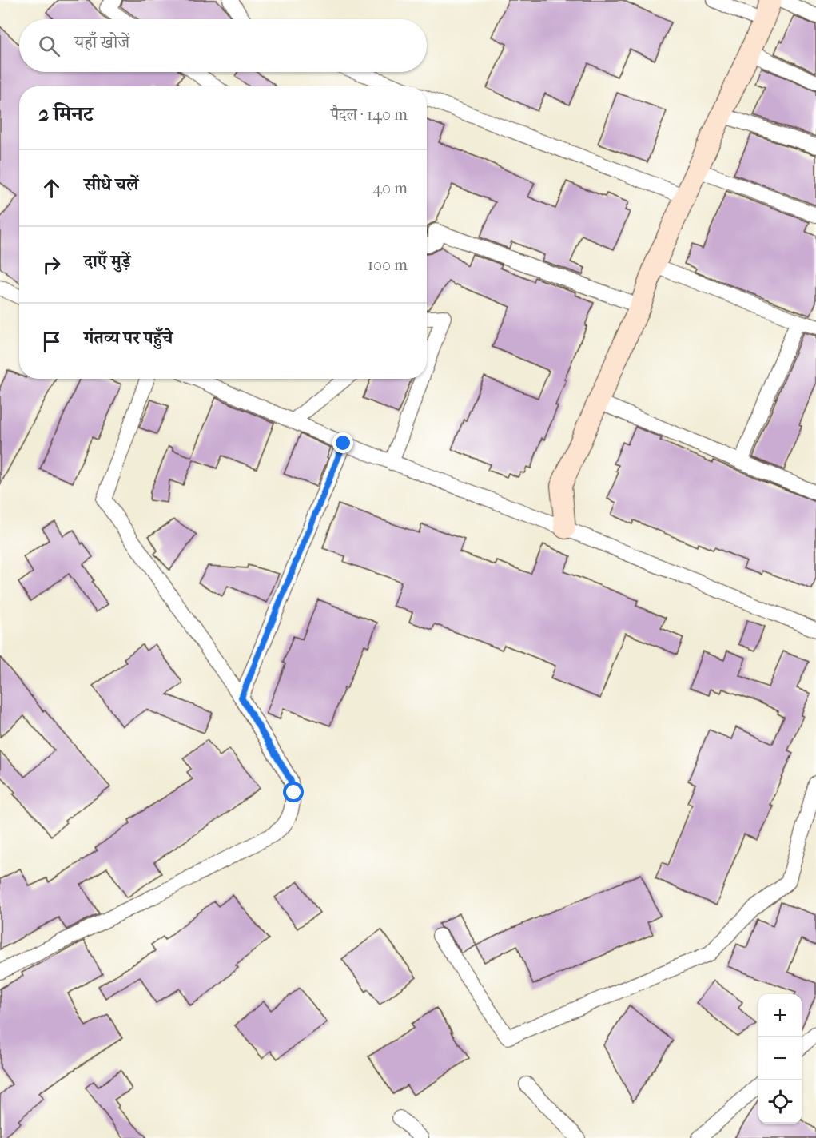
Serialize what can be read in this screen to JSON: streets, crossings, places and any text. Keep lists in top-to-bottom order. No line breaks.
{"page":{"search":"यहाँ खोजें","heading":["2 मिनट","पैदल · 140 m"],"list":[["सीधे चलें","40 m"],["दाएँ मुड़ें","100 m"],"गंतव्य पर पहुँचे"],"map_buttons":["+","−"]}}
